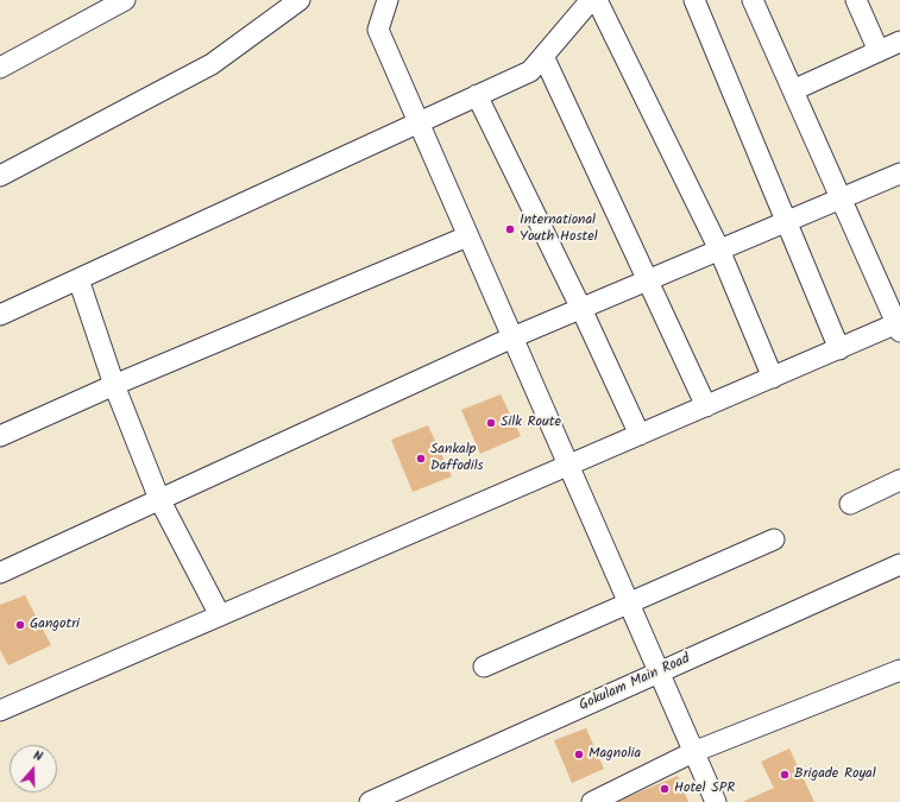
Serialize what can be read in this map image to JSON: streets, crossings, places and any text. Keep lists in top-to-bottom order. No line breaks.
{"streets":{"street":["Gokulam Main Road"]},"places":["International Youth Hostel","Silk Route","Sankalp Daffodils","Gangotri","Magnolia","Brigade Royal","Hotel SPR"],"north":"top"}
